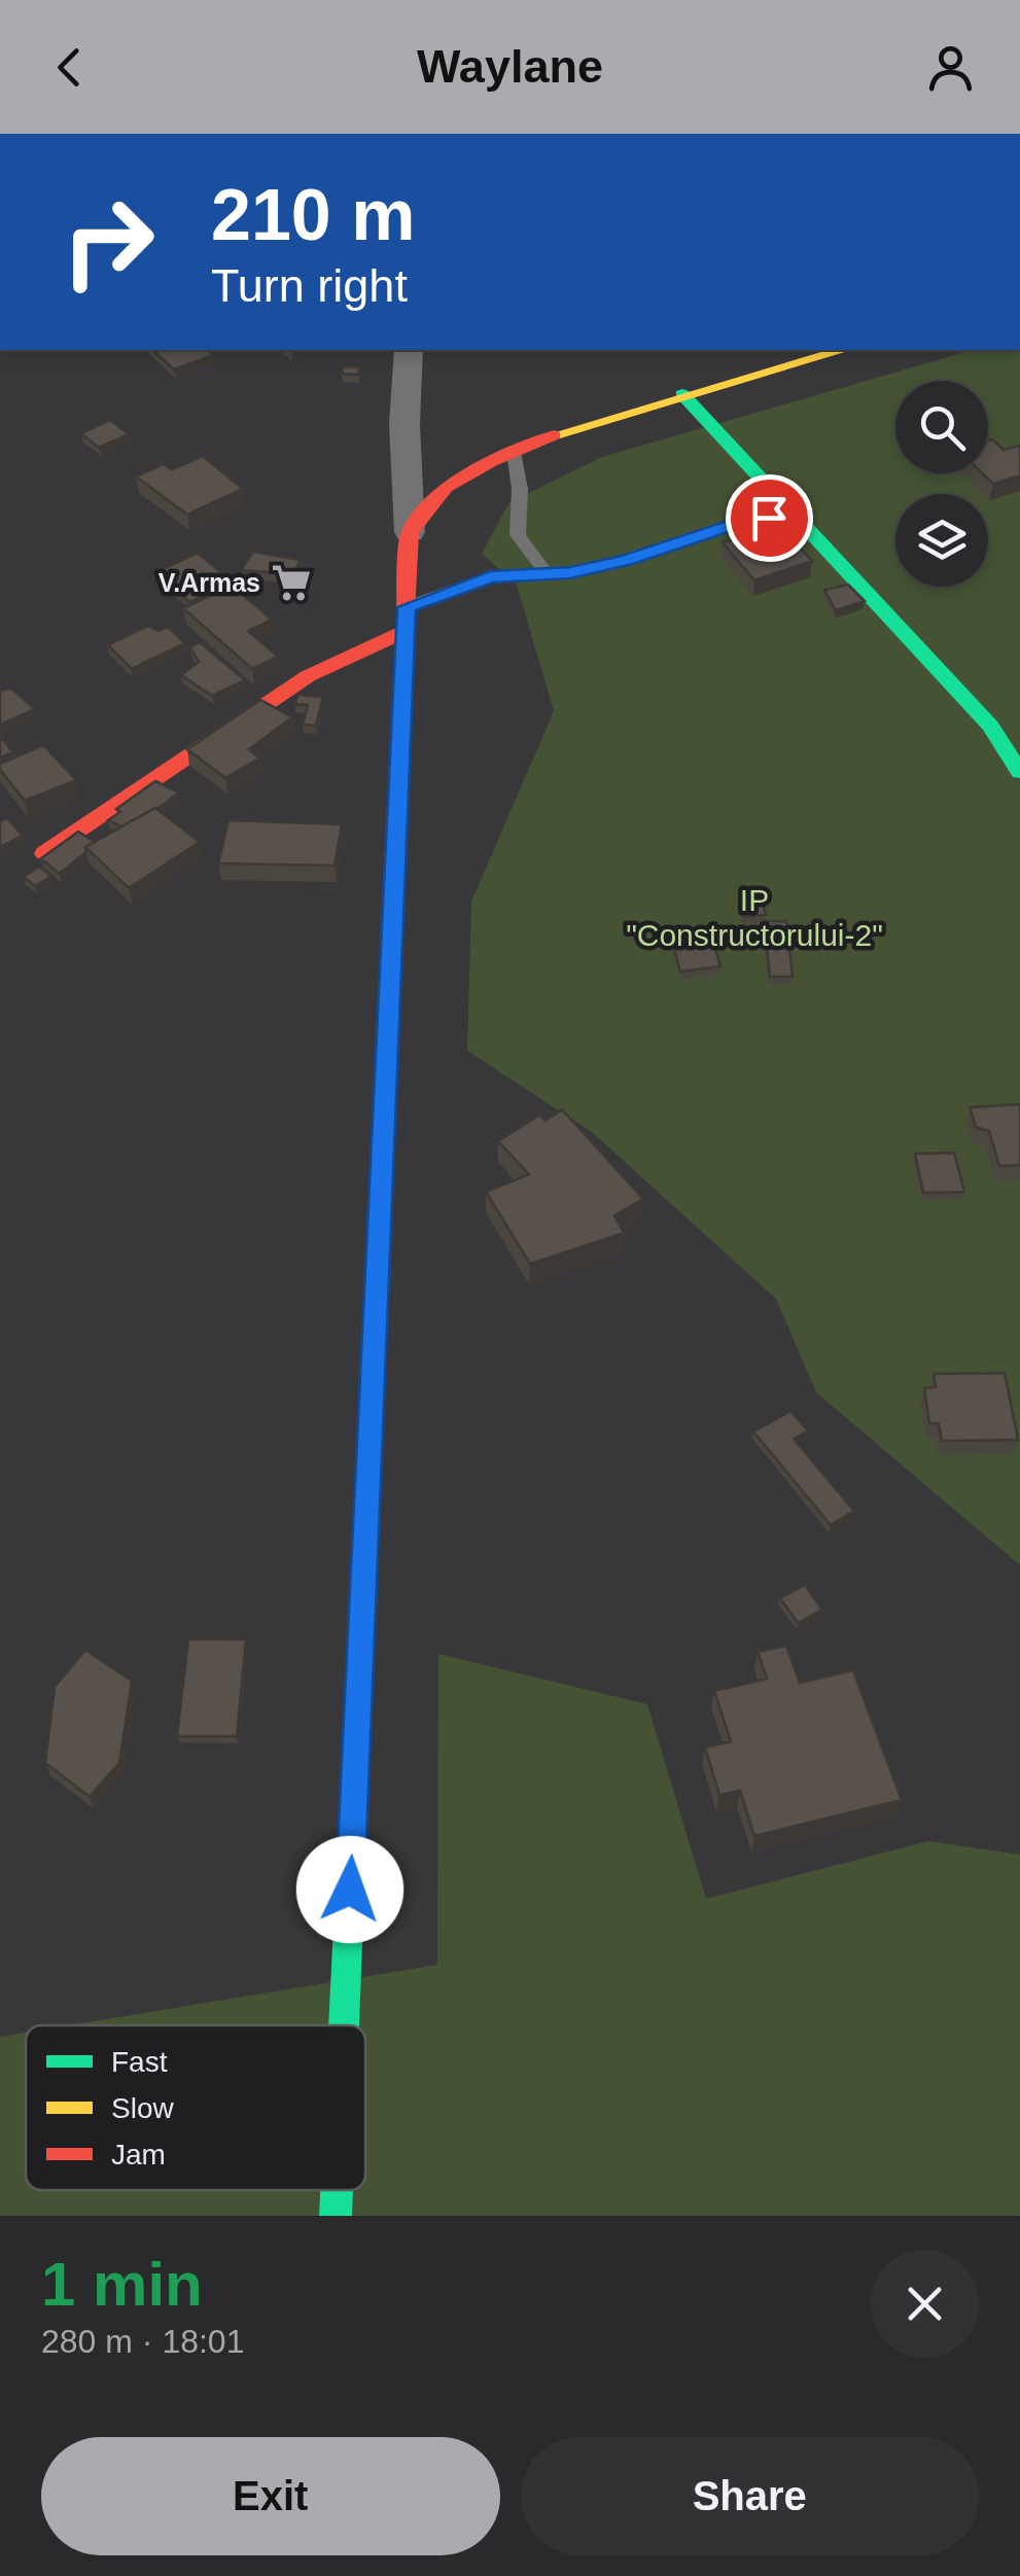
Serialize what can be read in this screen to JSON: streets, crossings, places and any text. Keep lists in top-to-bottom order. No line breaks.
{"parks":["IP \"Constructorului-2\""],"places":{"supermarket":["V.Armas"]},"legend":["Fast","Slow","Jam"],"page":{"header":"Waylane","turn":["210 m","Turn right"],"heading":["1 min","280 m · 18:01"],"buttons":["Exit","Share"]}}
